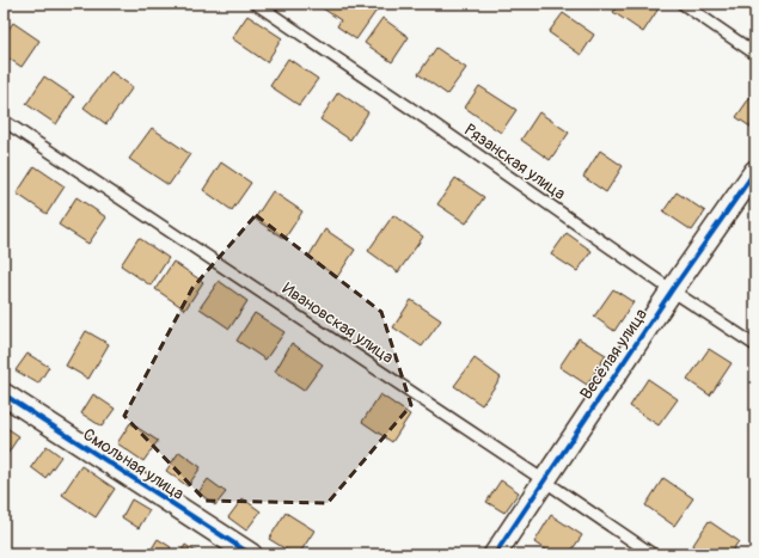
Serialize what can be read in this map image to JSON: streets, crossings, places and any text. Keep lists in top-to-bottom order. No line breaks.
{"streets":{"street":["Весёлая улица","Смольная улица"],"lane":["Рязанская улица","Ивановская улица"]},"crossings":[["Рязанская улица","Весёлая улица"],["Ивановская улица","Весёлая улица"]]}
